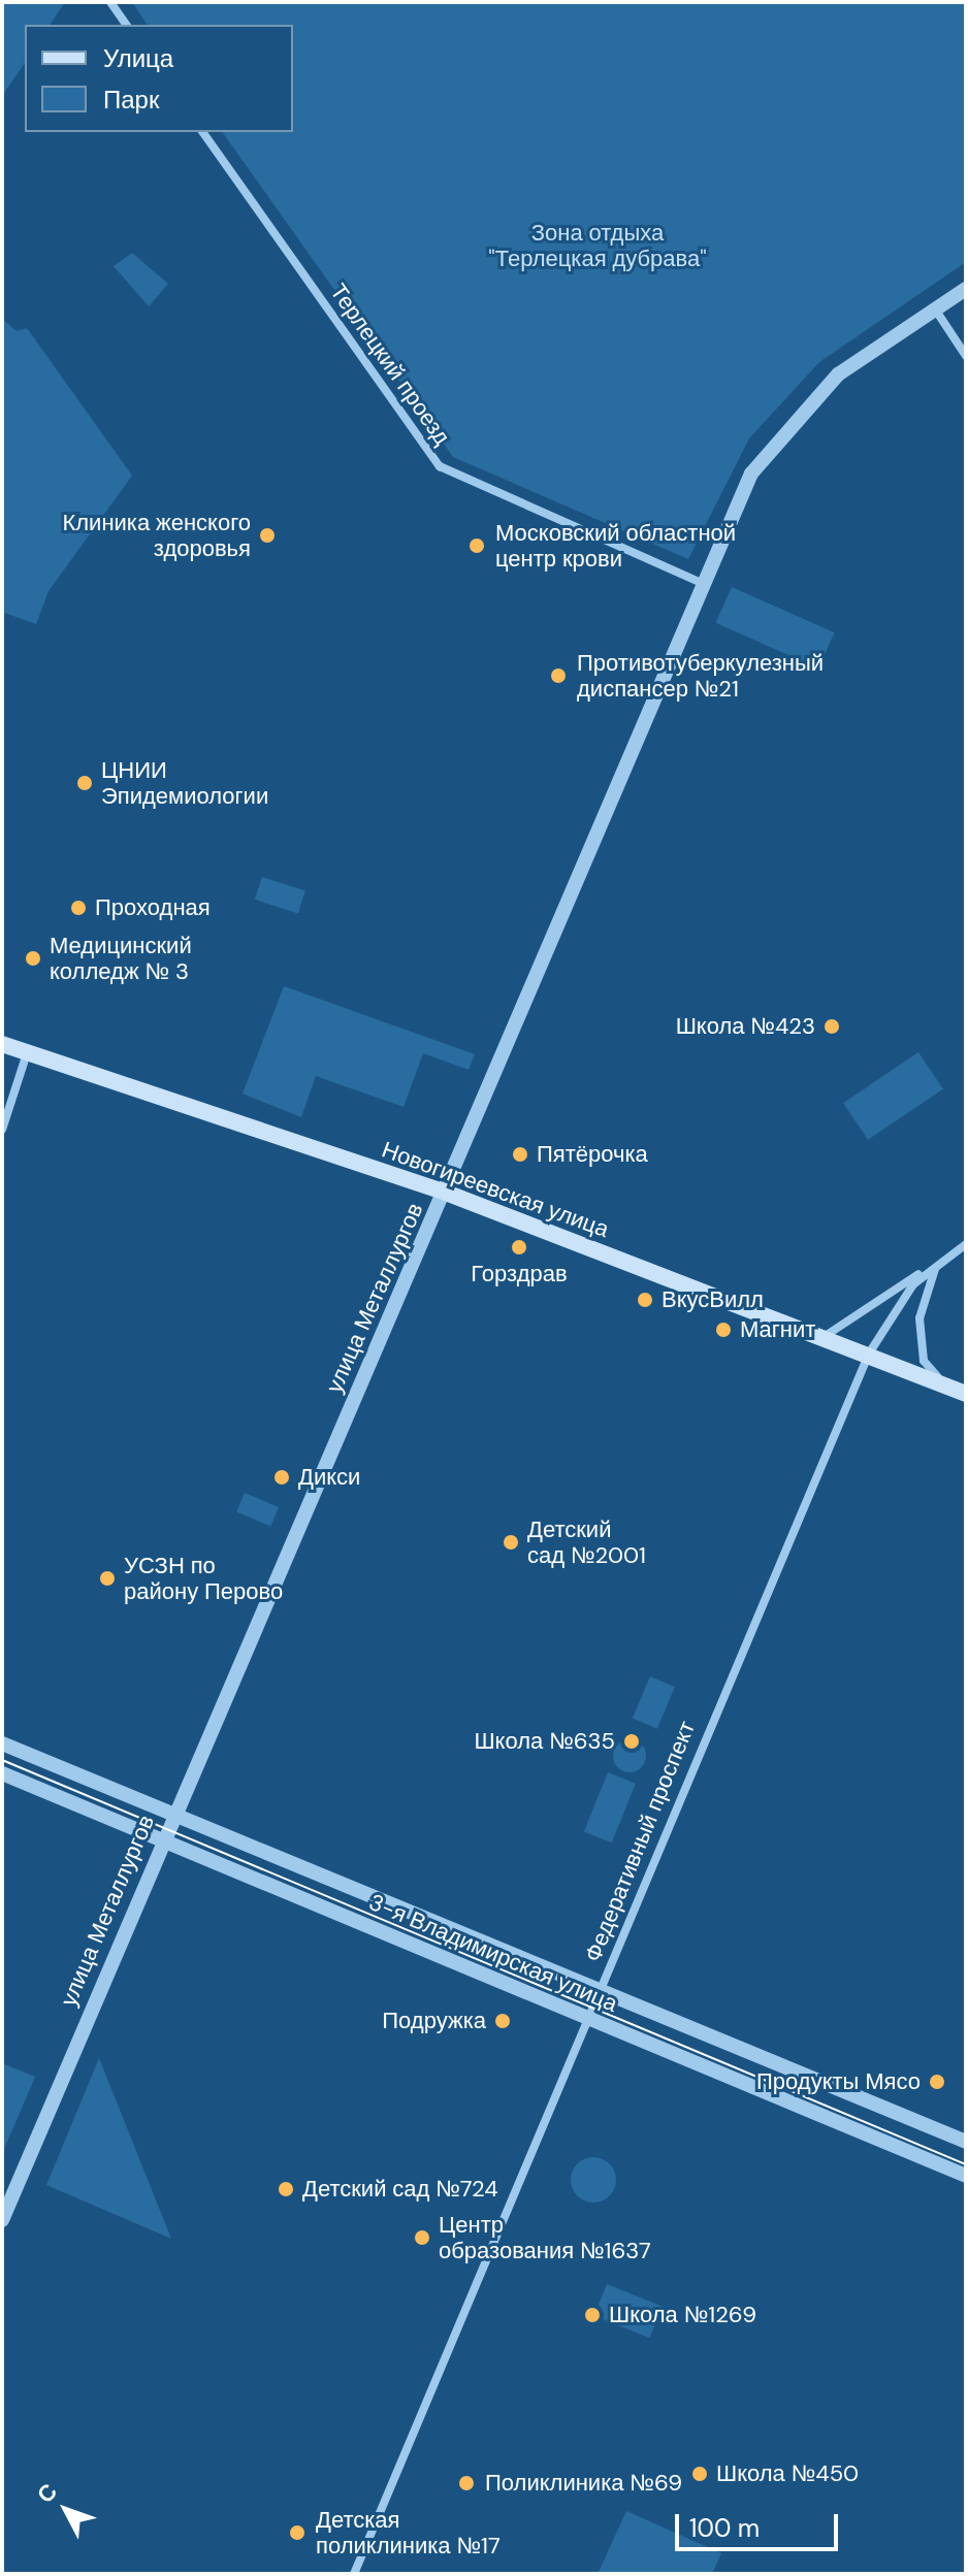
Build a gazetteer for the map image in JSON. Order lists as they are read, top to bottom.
{
  "streets": {
    "main road": ["Новогиреевская улица"],
    "street": [
      "Терлецкий проезд",
      "улица Металлургов",
      "Федеративный проспект",
      "3-я Владимирская улица"
    ]
  },
  "crossings": [
    ["Терлецкий проезд", "улица Металлургов"],
    ["Новогиреевская улица", "улица Металлургов"],
    ["Новогиреевская улица", "Федеративный проспект"],
    ["улица Металлургов", "3-я Владимирская улица"],
    ["Федеративный проспект", "3-я Владимирская улица"]
  ],
  "parks": ["Зона отдыха \"Терлецкая дубрава\""],
  "places": [
    "Клиника женского здоровья",
    "Московский областной центр крови",
    "Противотуберкулезный диспансер №21",
    "ЦНИИ Эпидемиологии",
    "Проходная",
    "Медицинский колледж № 3",
    "Школа №423",
    "Пятёрочка",
    "Горздрав",
    "ВкусВилл",
    "Магнит",
    "Дикси",
    "Детский сад №2001",
    "УСЗН по району Перово",
    "Школа №635",
    "Подружка",
    "Продукты Мясо",
    "Детский сад №724",
    "Центр образования №1637",
    "Школа №1269",
    "Школа №450",
    "Поликлиника №69",
    "Детская поликлиника №17"
  ],
  "legend": ["Улица", "Парк"],
  "scale_bar": "100 m",
  "north": "top left"
}
